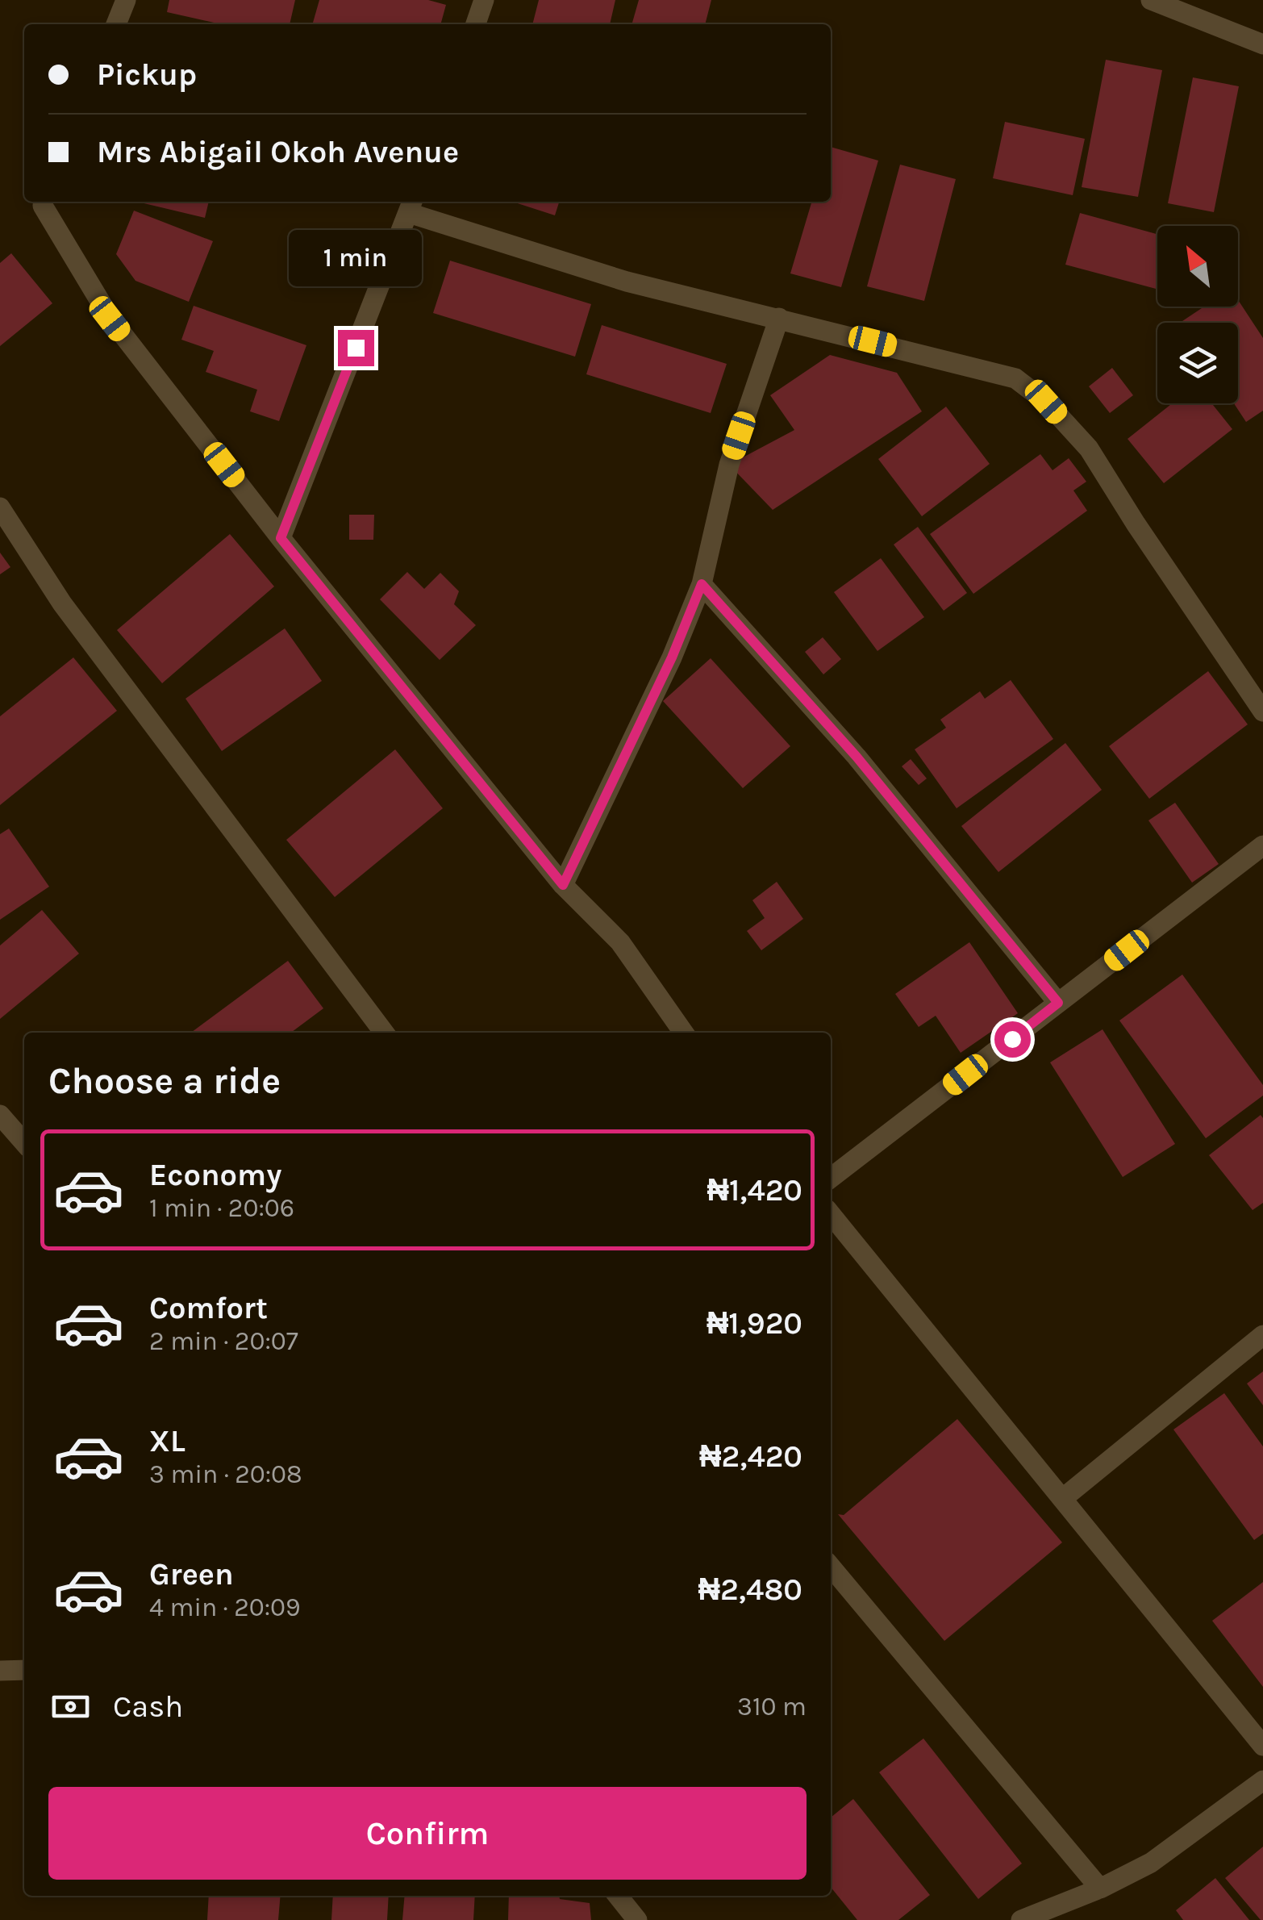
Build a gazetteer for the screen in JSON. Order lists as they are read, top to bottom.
{
  "north": "top left",
  "page": {
    "banner": ["Pickup", "Mrs Abigail Okoh Avenue"],
    "bubble": "1 min",
    "heading": "Choose a ride",
    "list": [
      {
        "name": "Economy",
        "note": "1 min · 20:06",
        "value": "₦1,420"
      },
      {
        "name": "Comfort",
        "note": "2 min · 20:07",
        "value": "₦1,920"
      },
      {
        "name": "XL",
        "note": "3 min · 20:08",
        "value": "₦2,420"
      },
      {
        "name": "Green",
        "note": "4 min · 20:09",
        "value": "₦2,480"
      }
    ],
    "pay": ["Cash", "310 m"],
    "buttons": "Confirm"
  }
}
